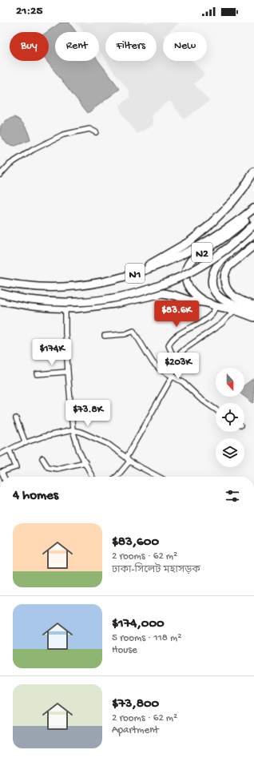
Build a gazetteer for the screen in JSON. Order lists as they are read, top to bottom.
{
  "streets": {
    "highway": ["N2", "N1"]
  },
  "crossings": [
    ["N2", "N1"]
  ],
  "north": "bottom",
  "page": {
    "status": "21:25",
    "chip": [
      "Buy",
      "Rent",
      "Filters",
      "New"
    ],
    "price": [
      "$83.6K",
      "$174K",
      "$203K",
      "$73.8K"
    ],
    "heading": "4 homes",
    "list": [
      {
        "name": "$83,600",
        "note": "2 rooms · 62 m² · ঢাকা-সিলেট মহাসড়ক"
      },
      {
        "name": "$174,000",
        "note": "5 rooms · 118 m² · House"
      },
      {
        "name": "$73,800",
        "note": "2 rooms · 62 m² · Apartment"
      }
    ]
  }
}
